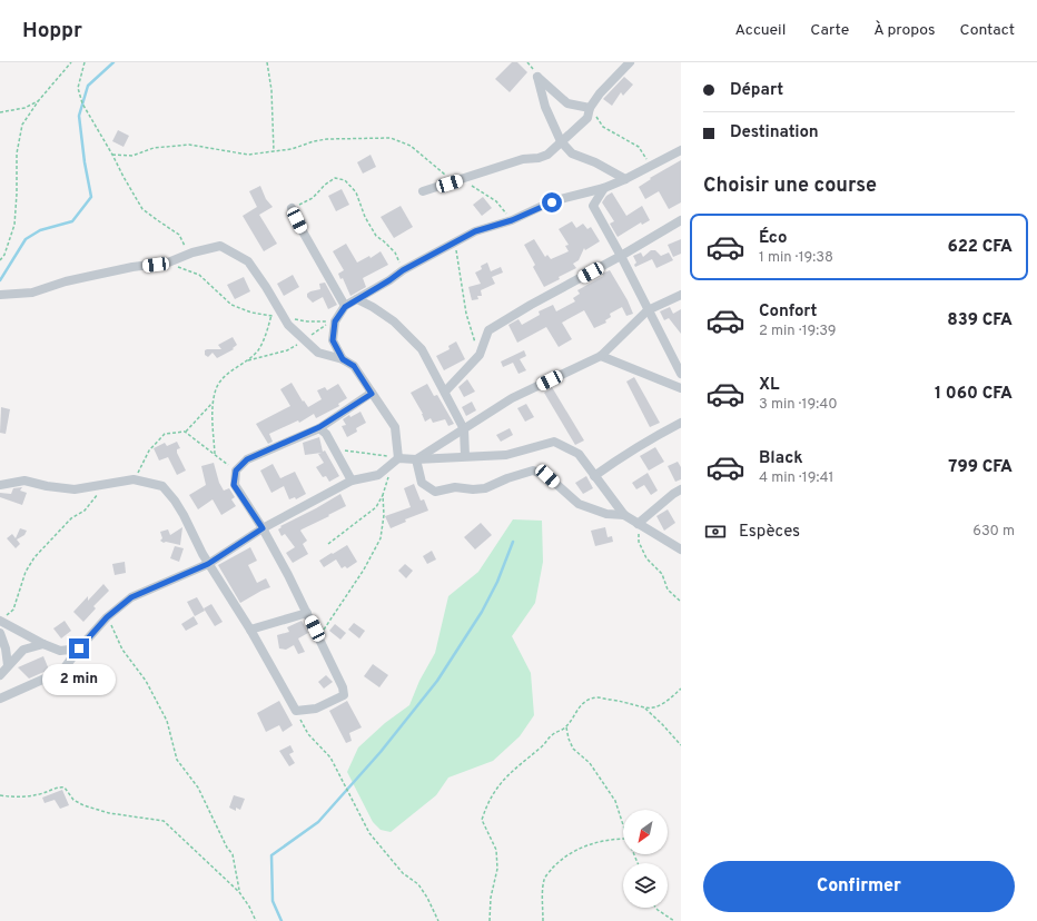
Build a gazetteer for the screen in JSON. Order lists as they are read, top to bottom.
{
  "north": "bottom left",
  "page": {
    "header": "Hoppr",
    "nav": [
      "Accueil",
      "Carte",
      "À propos",
      "Contact"
    ],
    "banner": ["Départ", "Destination"],
    "heading": "Choisir une course",
    "list": [
      {
        "name": "Éco",
        "note": "1 min · 19:38",
        "value": "622 CFA"
      },
      {
        "name": "Confort",
        "note": "2 min · 19:39",
        "value": "839 CFA"
      },
      {
        "name": "XL",
        "note": "3 min · 19:40",
        "value": "1 060 CFA"
      },
      {
        "name": "Black",
        "note": "4 min · 19:41",
        "value": "799 CFA"
      }
    ],
    "pay": ["Espèces", "630 m"],
    "bubble": "2 min",
    "buttons": "Confirmer"
  }
}
